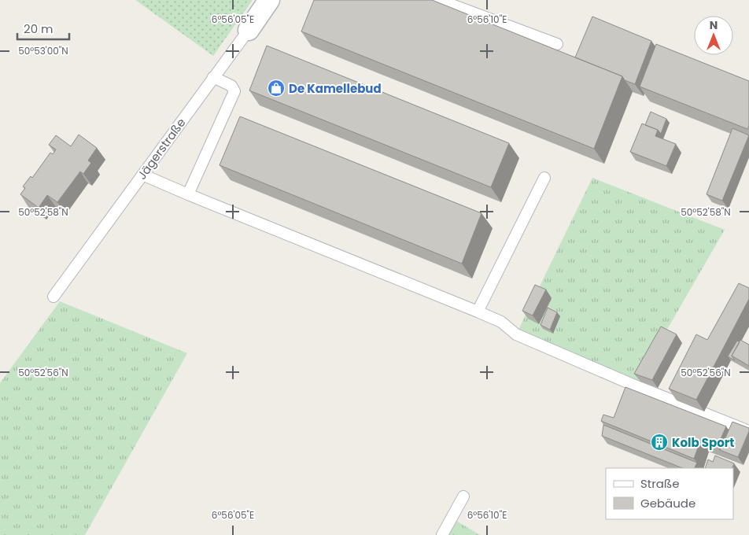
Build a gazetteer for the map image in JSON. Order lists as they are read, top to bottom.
{
  "streets": {
    "street": ["Jägerstraße"]
  },
  "places": {
    "shop": ["De Kamellebud"],
    "building": ["Kolb Sport"]
  },
  "legend": ["Straße", "Gebäude"],
  "scale_bar": "20 m",
  "north": "top",
  "coordinates": [
    "6°56'05\"E",
    "6°56'10\"E",
    "50°53'00\"N",
    "50°52'58\"N",
    "50°52'56\"N"
  ]
}
